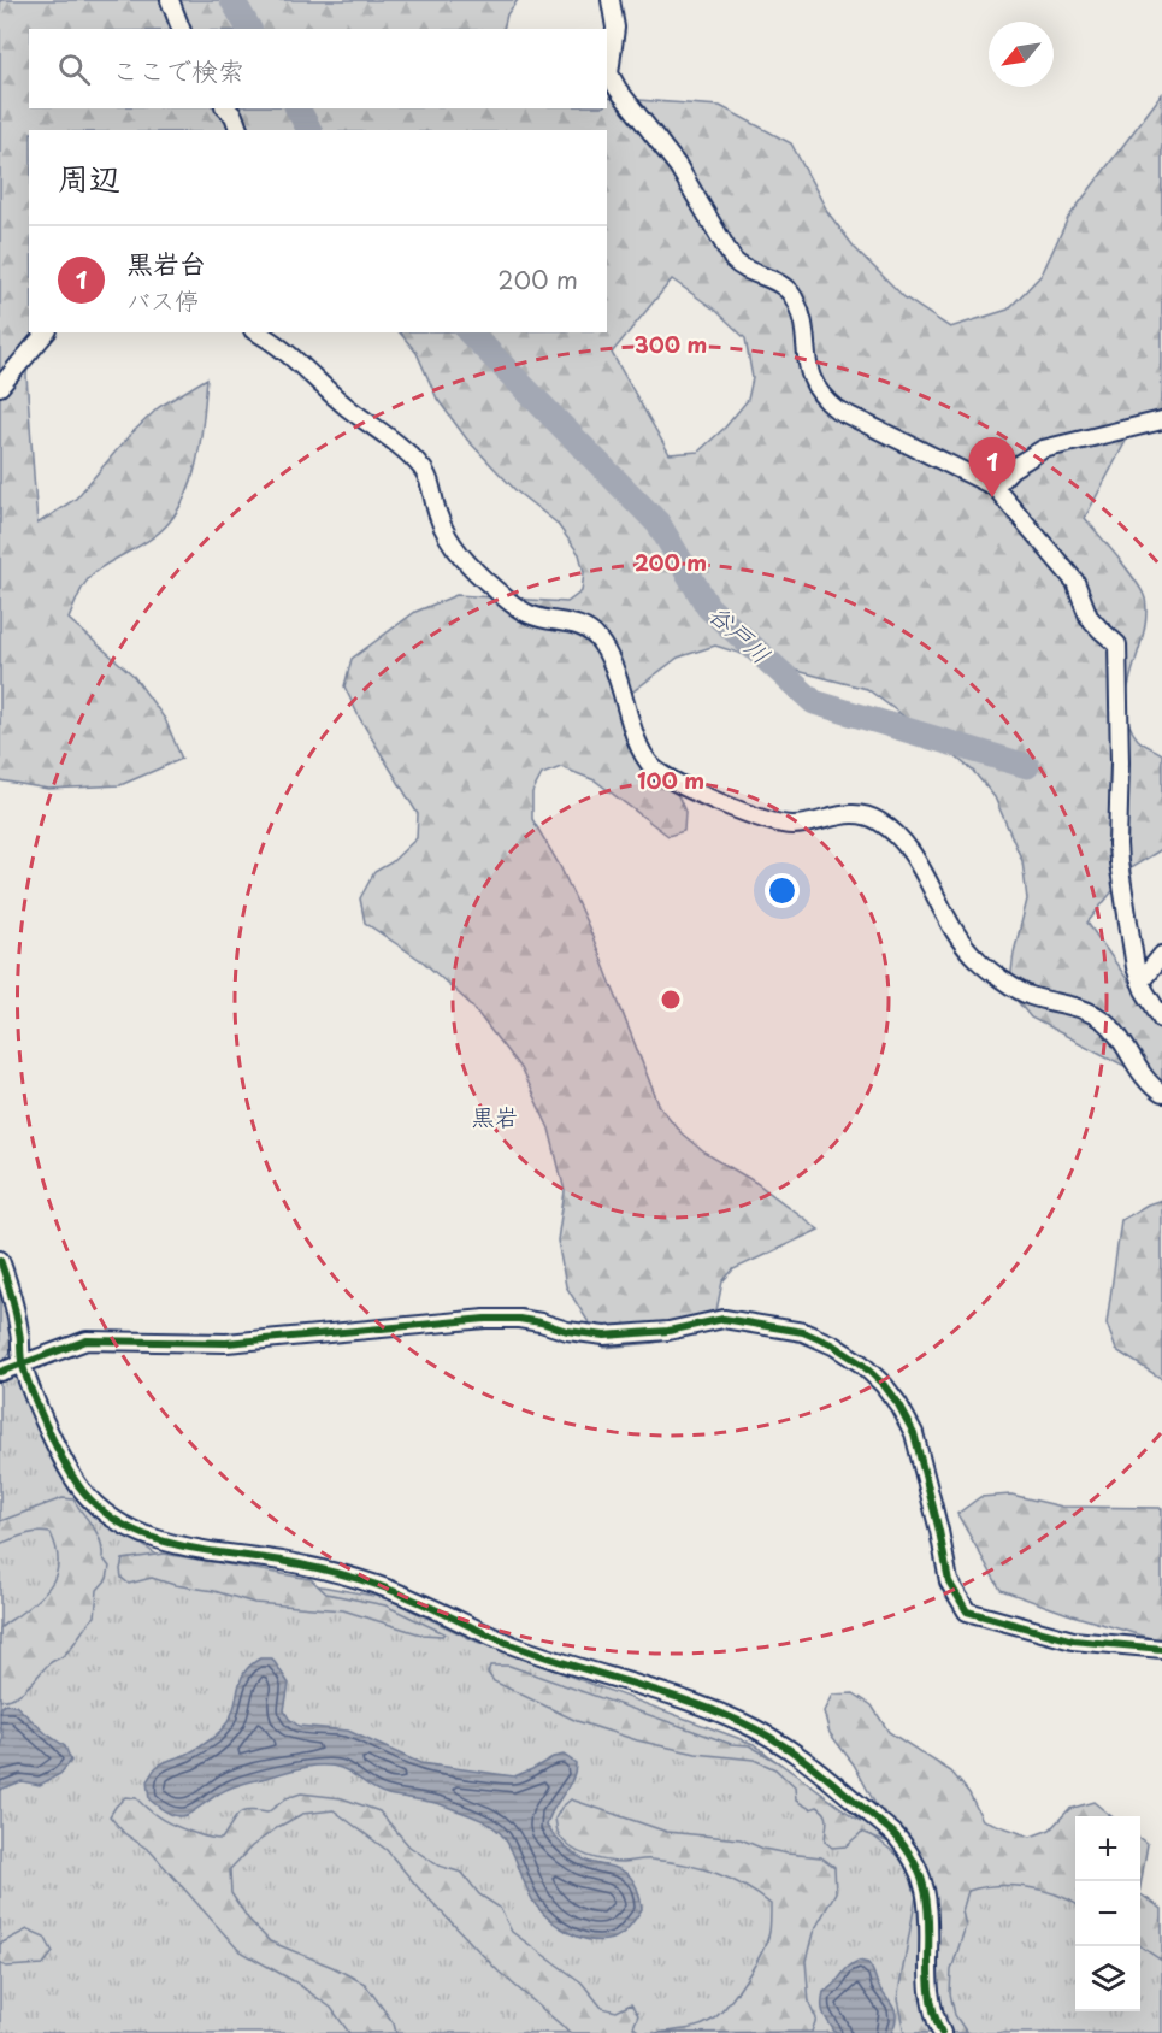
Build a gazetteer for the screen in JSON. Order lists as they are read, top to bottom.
{
  "districts": ["黒岩"],
  "water": ["谷戸川"],
  "north": "bottom left",
  "page": {
    "search": "ここで検索",
    "heading": "周辺",
    "list": [
      {
        "mark": "1",
        "name": "黒岩台",
        "note": "バス停",
        "value": "200 m"
      }
    ],
    "pins": "1",
    "map_buttons": ["+", "−"]
  },
  "rings": ["300 m", "200 m", "100 m"]
}
